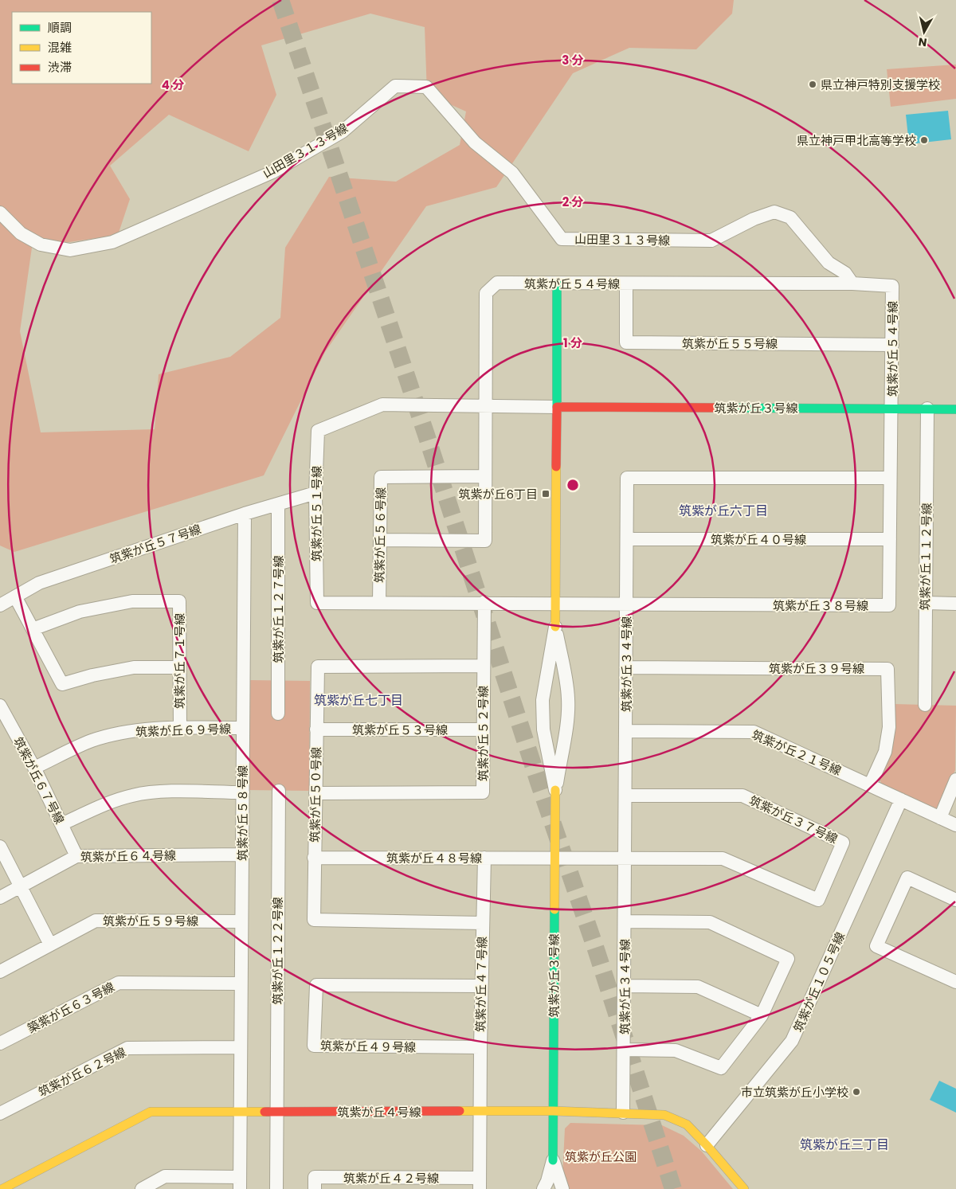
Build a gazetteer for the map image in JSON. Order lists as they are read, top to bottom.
{
  "streets": {
    "street": [
      "山田里３１３号線",
      "筑紫が丘５４号線",
      "筑紫が丘５５号線",
      "筑紫が丘３号線",
      "筑紫が丘５１号線",
      "筑紫が丘５６号線",
      "筑紫が丘４０号線",
      "筑紫が丘５７号線",
      "筑紫が丘１１２号線",
      "筑紫が丘３８号線",
      "筑紫が丘１２７号線",
      "筑紫が丘７１号線",
      "筑紫が丘３４号線",
      "筑紫が丘３９号線",
      "筑紫が丘５３号線",
      "筑紫が丘６９号線",
      "筑紫が丘５２号線",
      "筑紫が丘２１号線",
      "筑紫が丘６７号線",
      "筑紫が丘５０号線",
      "筑紫が丘５８号線",
      "筑紫が丘３７号線",
      "筑紫が丘６４号線",
      "筑紫が丘４８号線",
      "筑紫が丘５９号線",
      "筑紫が丘１２２号線",
      "筑紫が丘１０５号線",
      "筑紫が丘４７号線",
      "築紫が丘６３号線",
      "筑紫が丘４９号線",
      "筑紫が丘６２号線",
      "筑紫が丘４号線",
      "筑紫が丘４２号線"
    ]
  },
  "crossings": [
    ["山田里３１３号線", "筑紫が丘５４号線"],
    ["筑紫が丘５４号線", "筑紫が丘５５号線"],
    ["筑紫が丘５４号線", "筑紫が丘３号線"],
    ["筑紫が丘５４号線", "筑紫が丘５１号線"],
    ["筑紫が丘５４号線", "筑紫が丘５６号線"],
    ["筑紫が丘５４号線", "筑紫が丘３８号線"],
    ["筑紫が丘３号線", "筑紫が丘５１号線"],
    ["筑紫が丘３号線", "筑紫が丘１１２号線"],
    ["筑紫が丘３号線", "筑紫が丘３８号線"],
    ["筑紫が丘３号線", "筑紫が丘３７号線"],
    ["筑紫が丘３号線", "筑紫が丘４８号線"],
    ["筑紫が丘３号線", "筑紫が丘４号線"],
    ["筑紫が丘５１号線", "筑紫が丘５６号線"],
    ["筑紫が丘５１号線", "筑紫が丘５７号線"],
    ["筑紫が丘５１号線", "筑紫が丘３８号線"],
    ["筑紫が丘５１号線", "筑紫が丘５２号線"],
    ["筑紫が丘４０号線", "筑紫が丘３８号線"],
    ["筑紫が丘４０号線", "筑紫が丘３４号線"],
    ["筑紫が丘５７号線", "筑紫が丘１２７号線"],
    ["筑紫が丘５７号線", "筑紫が丘５８号線"],
    ["筑紫が丘３８号線", "筑紫が丘３４号線"],
    ["筑紫が丘７１号線", "筑紫が丘６９号線"],
    ["筑紫が丘３４号線", "筑紫が丘３９号線"],
    ["筑紫が丘３４号線", "筑紫が丘２１号線"],
    ["筑紫が丘３４号線", "筑紫が丘３７号線"],
    ["筑紫が丘３４号線", "筑紫が丘４号線"],
    ["筑紫が丘３９号線", "筑紫が丘２１号線"],
    ["筑紫が丘５３号線", "筑紫が丘５２号線"],
    ["筑紫が丘５３号線", "筑紫が丘５０号線"],
    ["筑紫が丘６９号線", "筑紫が丘６７号線"],
    ["筑紫が丘６９号線", "筑紫が丘５８号線"],
    ["筑紫が丘５２号線", "筑紫が丘５０号線"],
    ["筑紫が丘２１号線", "筑紫が丘１０５号線"],
    ["筑紫が丘６７号線", "筑紫が丘６４号線"],
    ["筑紫が丘５０号線", "筑紫が丘４８号線"],
    ["筑紫が丘５０号線", "筑紫が丘４７号線"],
    ["筑紫が丘５８号線", "筑紫が丘６４号線"],
    ["筑紫が丘５８号線", "筑紫が丘５９号線"],
    ["筑紫が丘５８号線", "築紫が丘６３号線"],
    ["筑紫が丘５８号線", "筑紫が丘６２号線"],
    ["筑紫が丘５８号線", "筑紫が丘４号線"],
    ["筑紫が丘３７号線", "筑紫が丘４８号線"],
    ["筑紫が丘４８号線", "筑紫が丘４７号線"],
    ["筑紫が丘１２２号線", "筑紫が丘４号線"],
    ["筑紫が丘１０５号線", "筑紫が丘４号線"],
    ["筑紫が丘４７号線", "筑紫が丘４９号線"],
    ["筑紫が丘４７号線", "筑紫が丘４号線"],
    ["筑紫が丘４７号線", "筑紫が丘４２号線"]
  ],
  "districts": ["筑紫が丘六丁目", "筑紫が丘七丁目", "筑紫が丘三丁目"],
  "parks": ["筑紫が丘公園"],
  "places": {
    "other": ["県立神戸特別支援学校", "県立神戸甲北高等学校", "市立筑紫が丘小学校"],
    "transit": ["筑紫が丘6丁目"]
  },
  "legend": ["順調", "混雑", "渋滞"],
  "north": "bottom",
  "rings": [
    "3 分",
    "4 分",
    "2 分",
    "1 分"
  ]
}
